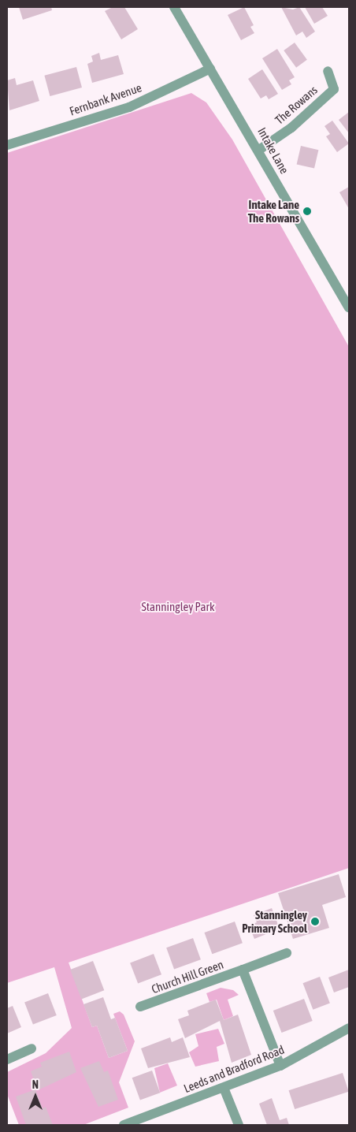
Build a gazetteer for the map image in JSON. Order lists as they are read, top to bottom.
{
  "streets": {
    "street": [
      "Fernbank Avenue",
      "The Rowans",
      "Intake Lane",
      "Church Hill Green",
      "Leeds and Bradford Road"
    ]
  },
  "crossings": [
    ["Fernbank Avenue", "Intake Lane"],
    ["The Rowans", "Intake Lane"],
    ["Church Hill Green", "Leeds and Bradford Road"]
  ],
  "parks": ["Stanningley Park"],
  "places": ["Intake Lane The Rowans", "Stanningley Primary School"],
  "north": "top"
}
